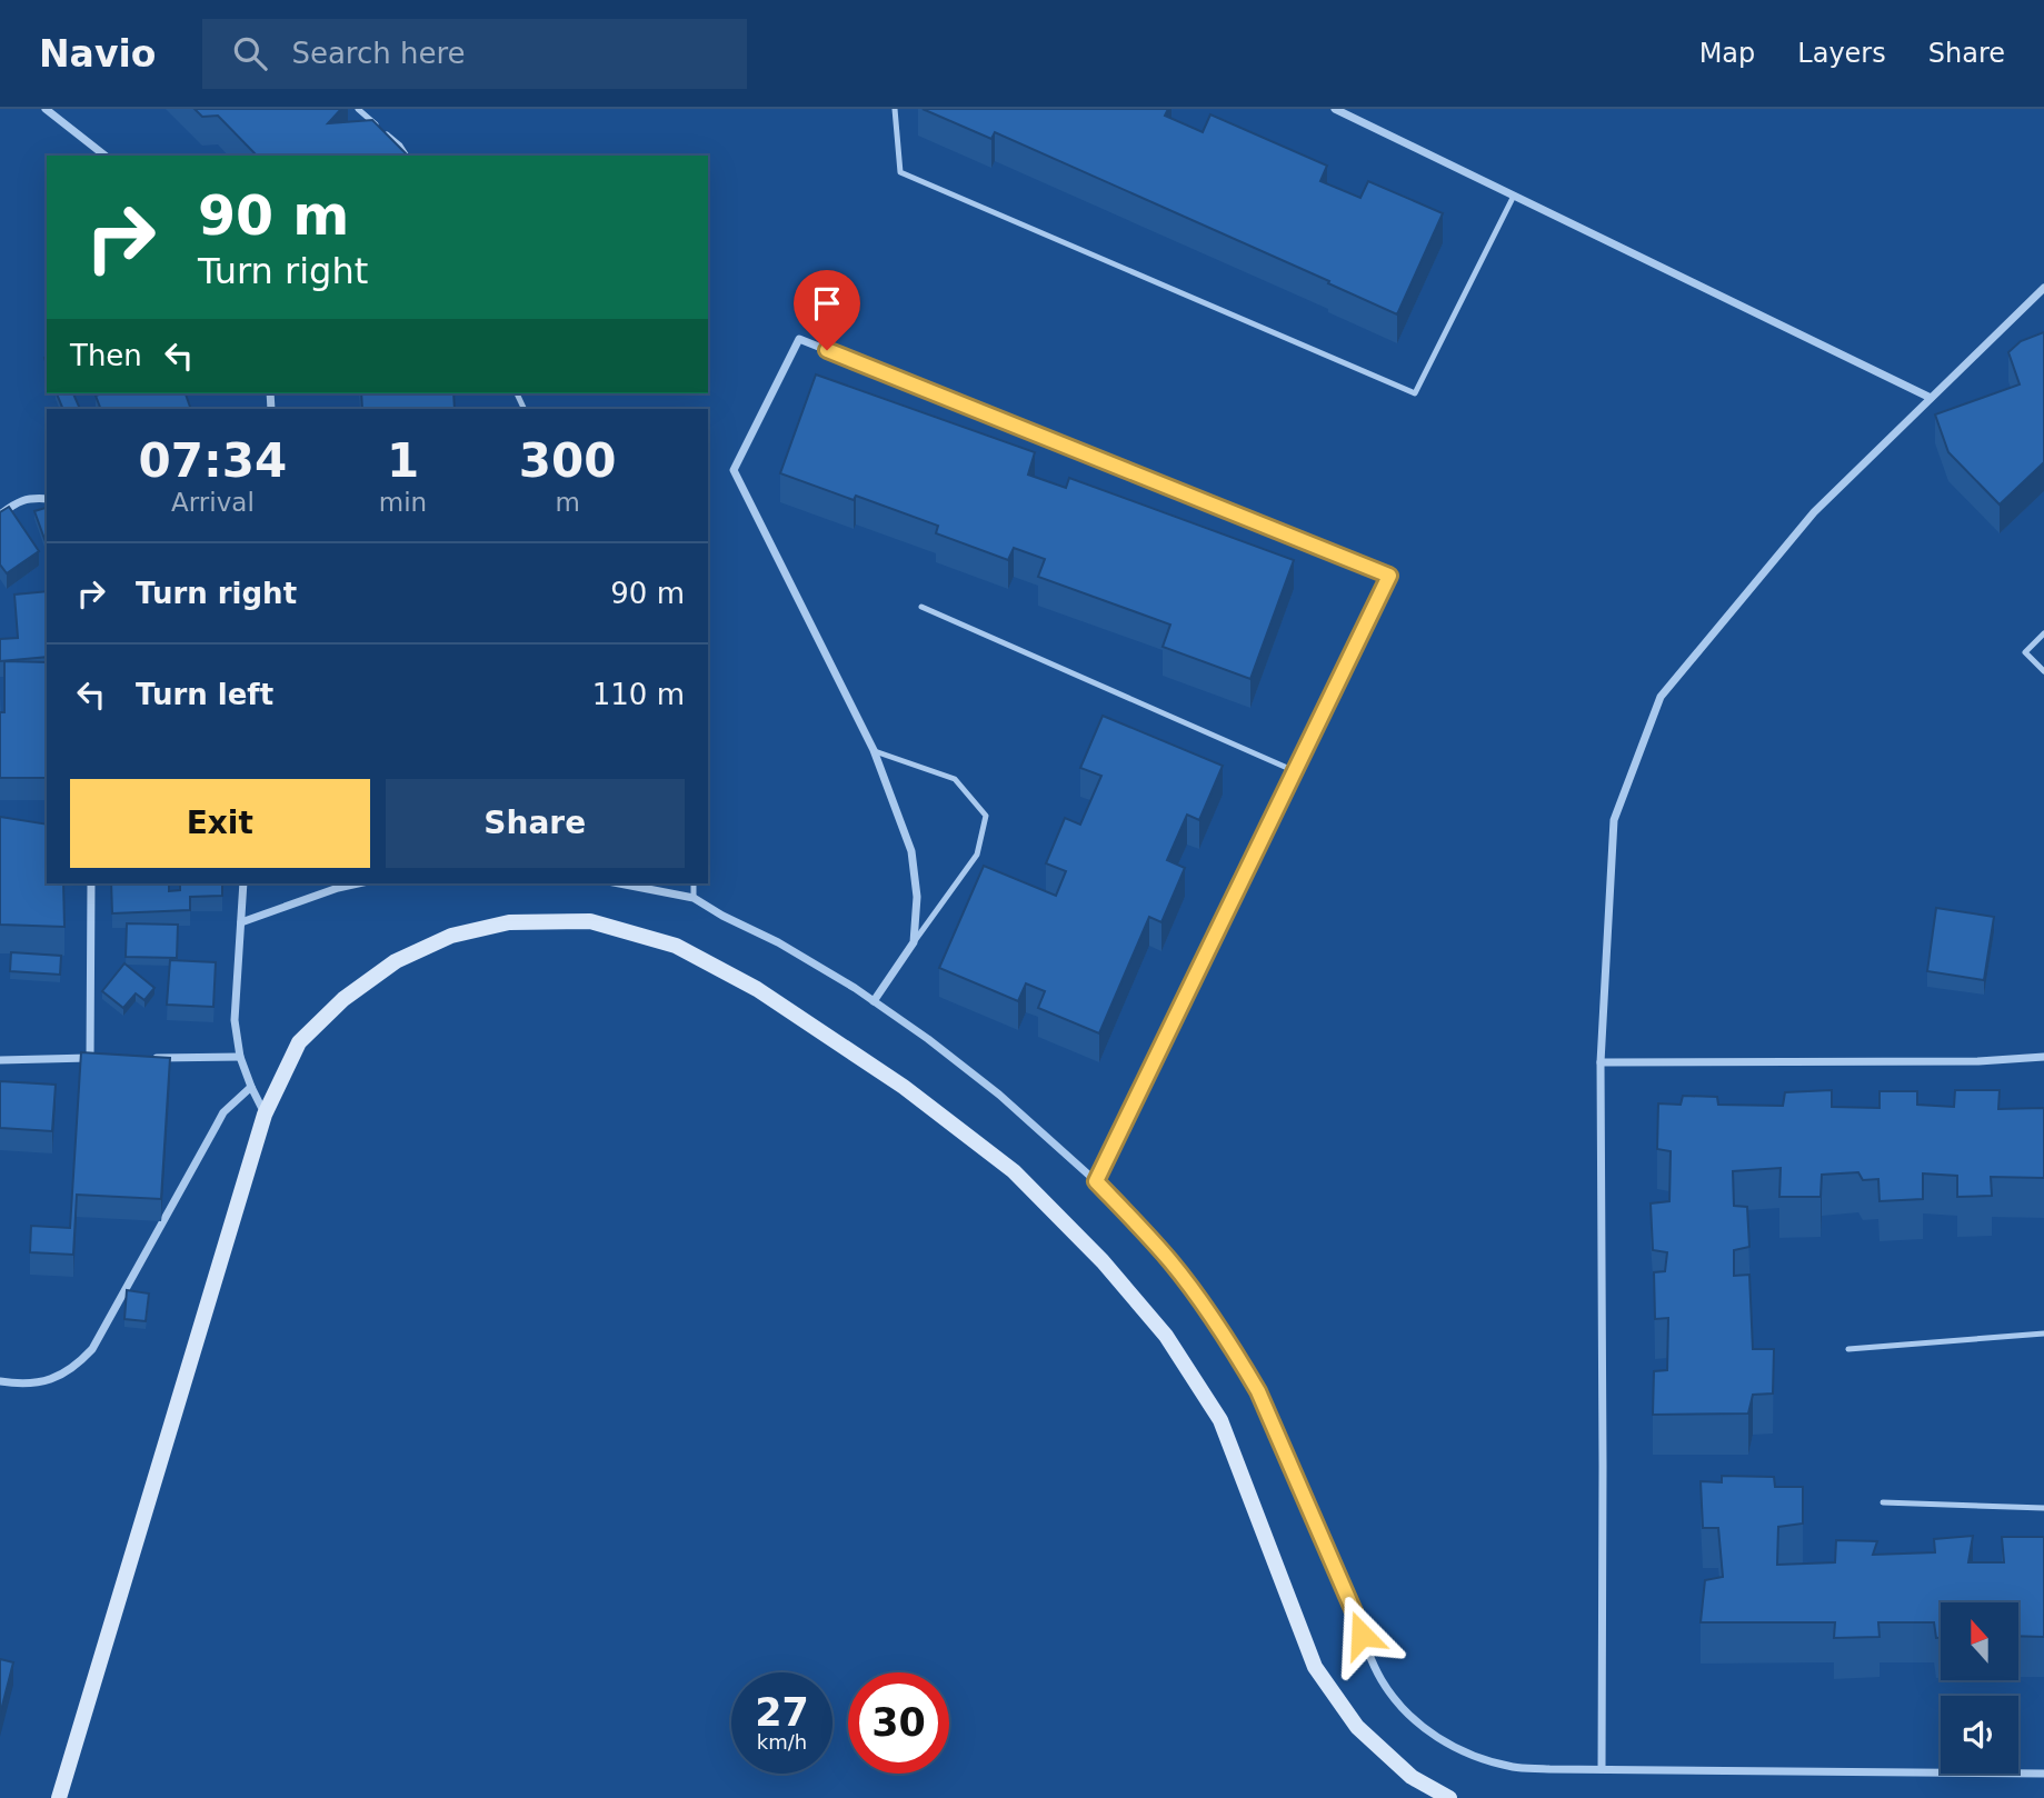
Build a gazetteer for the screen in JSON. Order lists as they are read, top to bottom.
{
  "north": "top",
  "page": {
    "header": "Navio",
    "search": "Search here",
    "nav": ["Map", "Layers", "Share"],
    "turn": ["90 m", "Turn right"],
    "then": "Then",
    "eta": [
      "07:34",
      "Arrival",
      "1",
      "min",
      "300",
      "m"
    ],
    "list": [
      {
        "name": "Turn right",
        "value": "90 m"
      },
      {
        "name": "Turn left",
        "value": "110 m"
      }
    ],
    "buttons": ["Exit", "Share"],
    "speed": "27 km/h",
    "limit": "30"
  }
}
